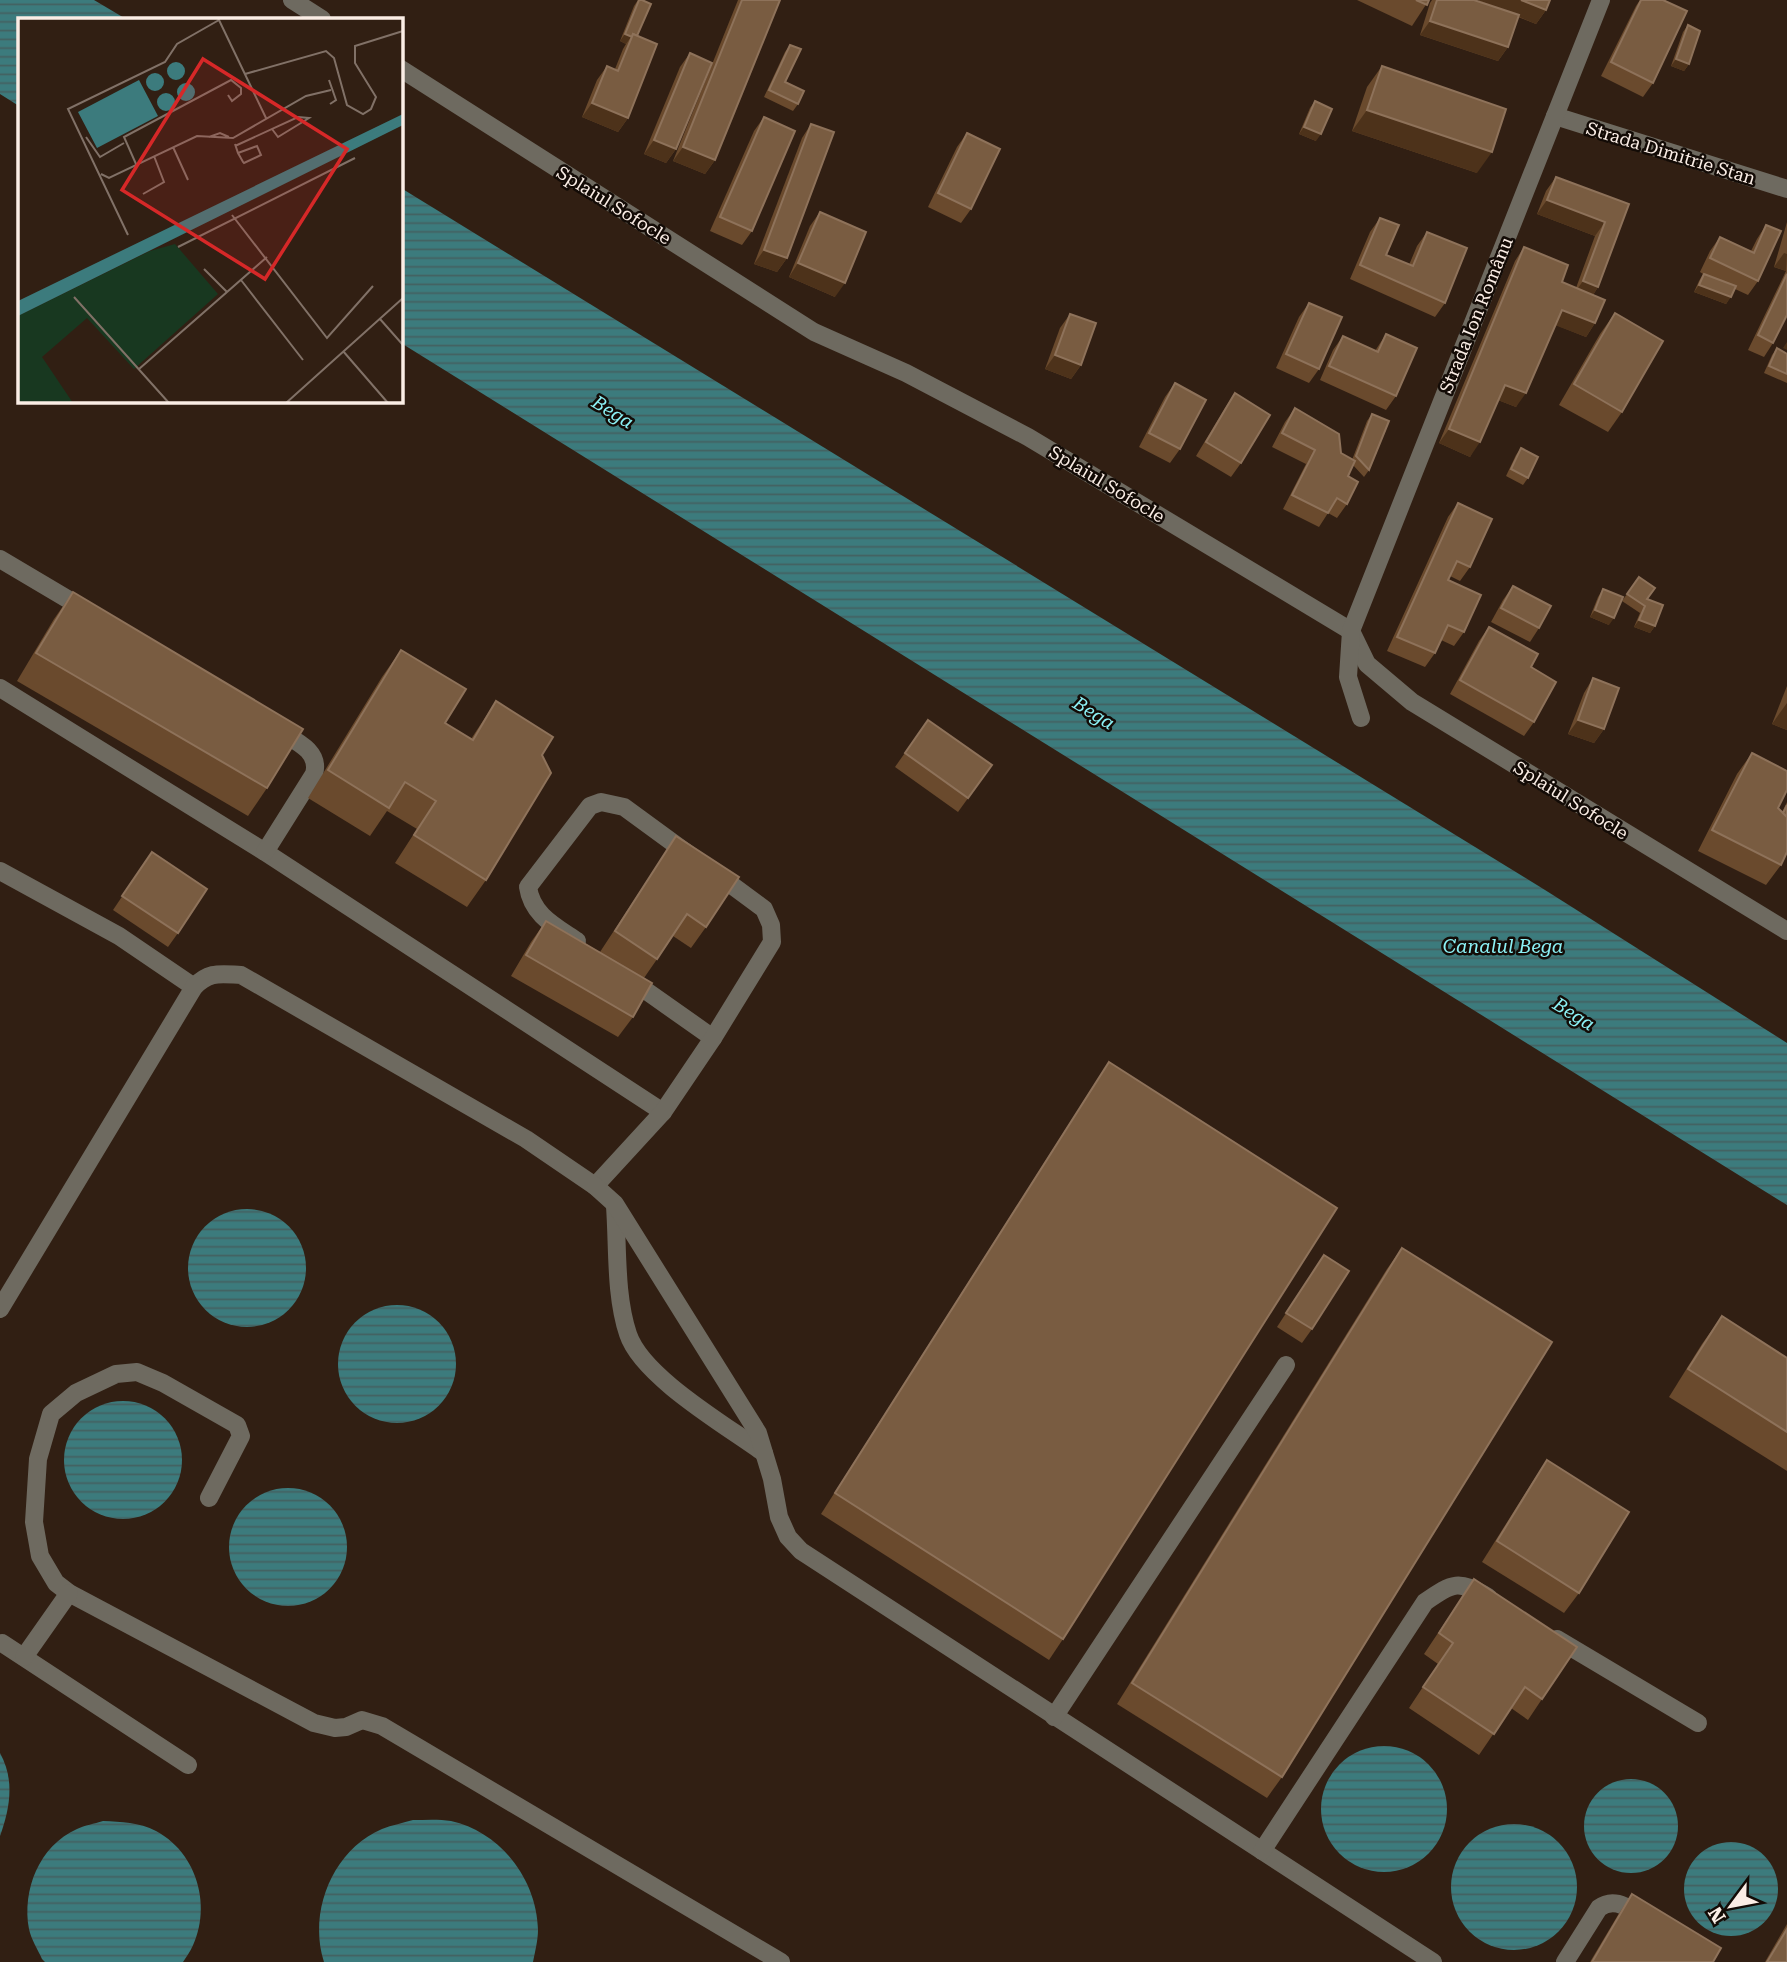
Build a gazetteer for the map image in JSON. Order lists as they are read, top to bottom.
{
  "streets": {
    "street": ["Strada Dimitrie Stan", "Splaiul Sofocle", "Strada Ion Românu"]
  },
  "crossings": [
    ["Strada Dimitrie Stan", "Strada Ion Românu"],
    ["Splaiul Sofocle", "Strada Ion Românu"]
  ],
  "water": ["Bega", "Canalul Bega"],
  "north": "bottom left"
}
